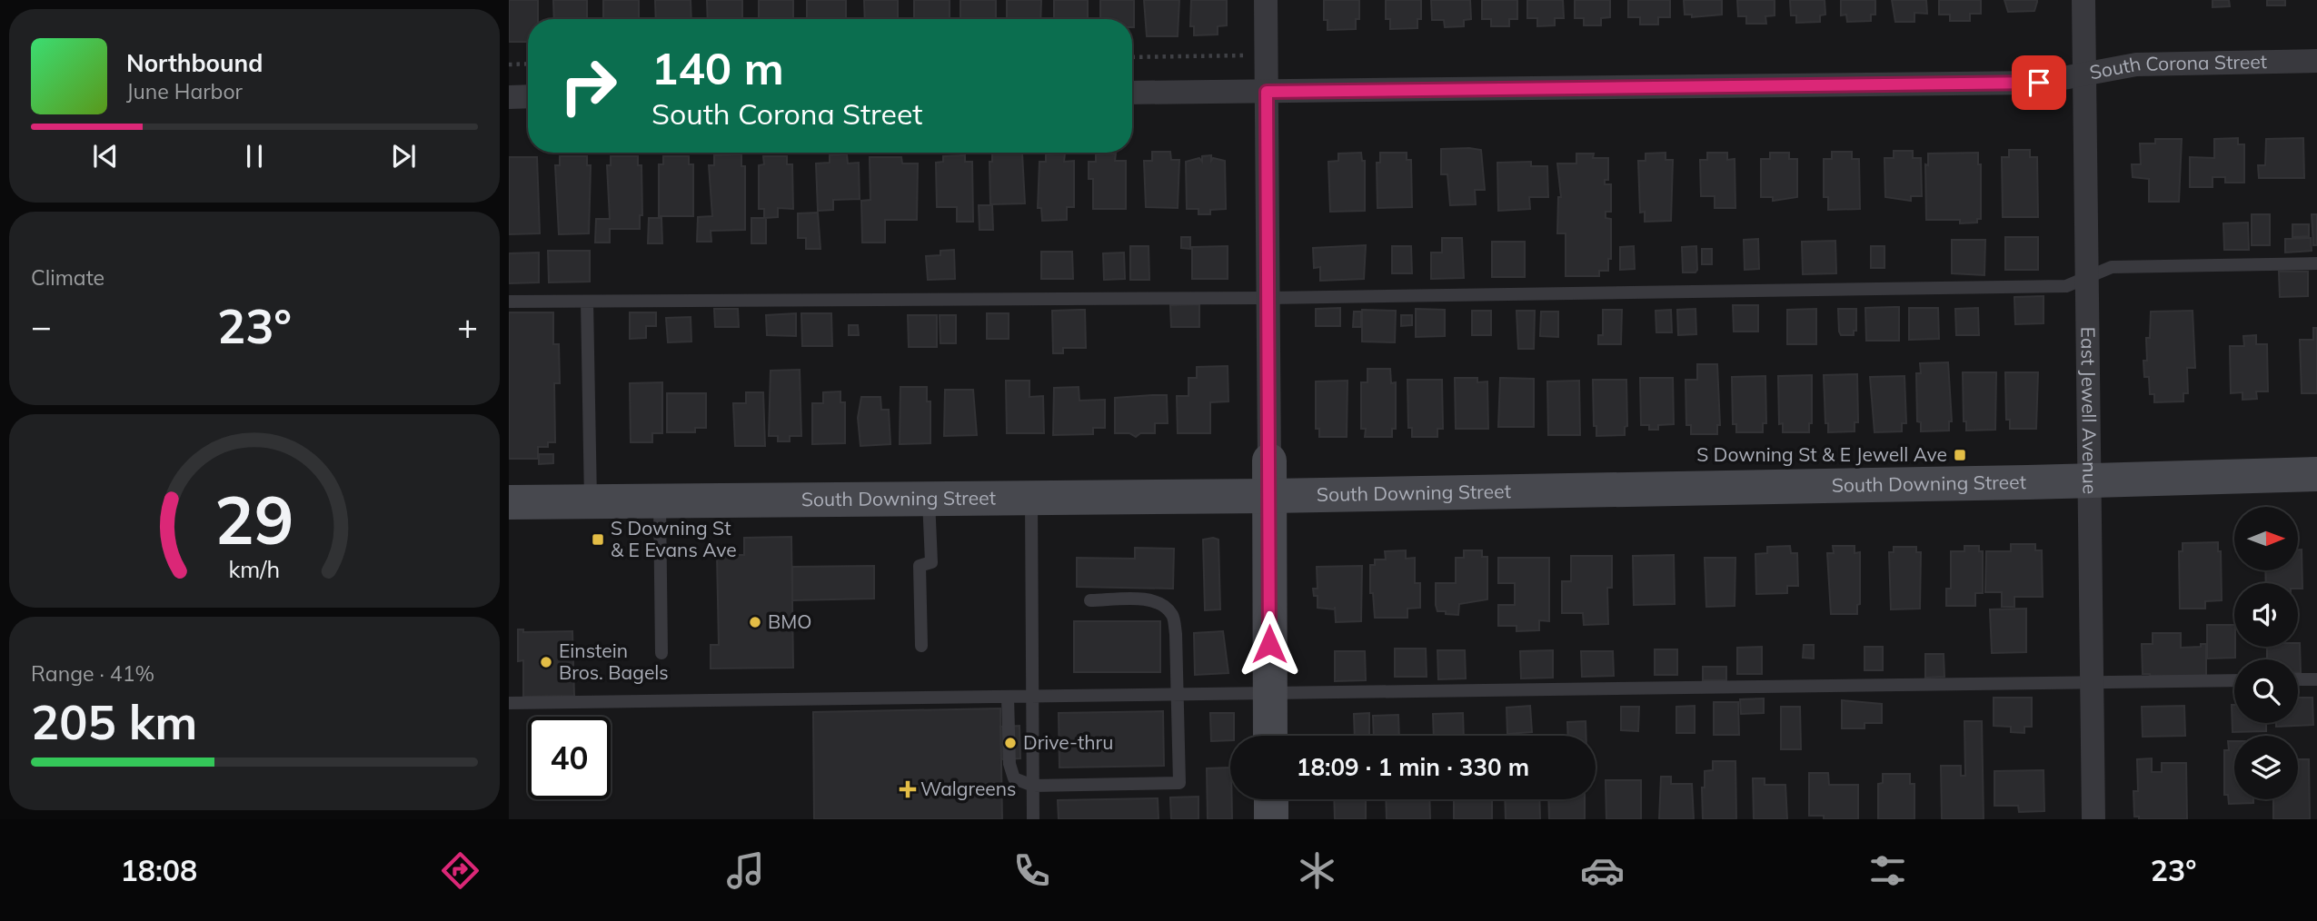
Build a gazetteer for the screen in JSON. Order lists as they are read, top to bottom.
{
  "streets": {
    "main road": ["South Downing Street"],
    "street": ["South Corona Street", "East Jewell Avenue"]
  },
  "crossings": [
    ["South Corona Street", "East Jewell Avenue"],
    ["East Jewell Avenue", "South Downing Street"]
  ],
  "places": {
    "transit": ["S Downing St & E Jewell Ave", "S Downing St & E Evans Ave"],
    "other": ["BMO", "Einstein Bros. Bagels", "Drive-thru"],
    "health": ["Walgreens"]
  },
  "north": "right",
  "page": {
    "turn": ["140 m", "South Corona Street"],
    "song": ["Northbound", "June Harbor"],
    "tile": [
      "Climate",
      ["Range · 41%", "205 km"]
    ],
    "heat": ["−", "23°", "+"],
    "limit": "40",
    "trip": "18:09 · 1 min · 330 m",
    "tabs": ["18:08", "23°"],
    "gauge": ["29", "km/h"]
  }
}
